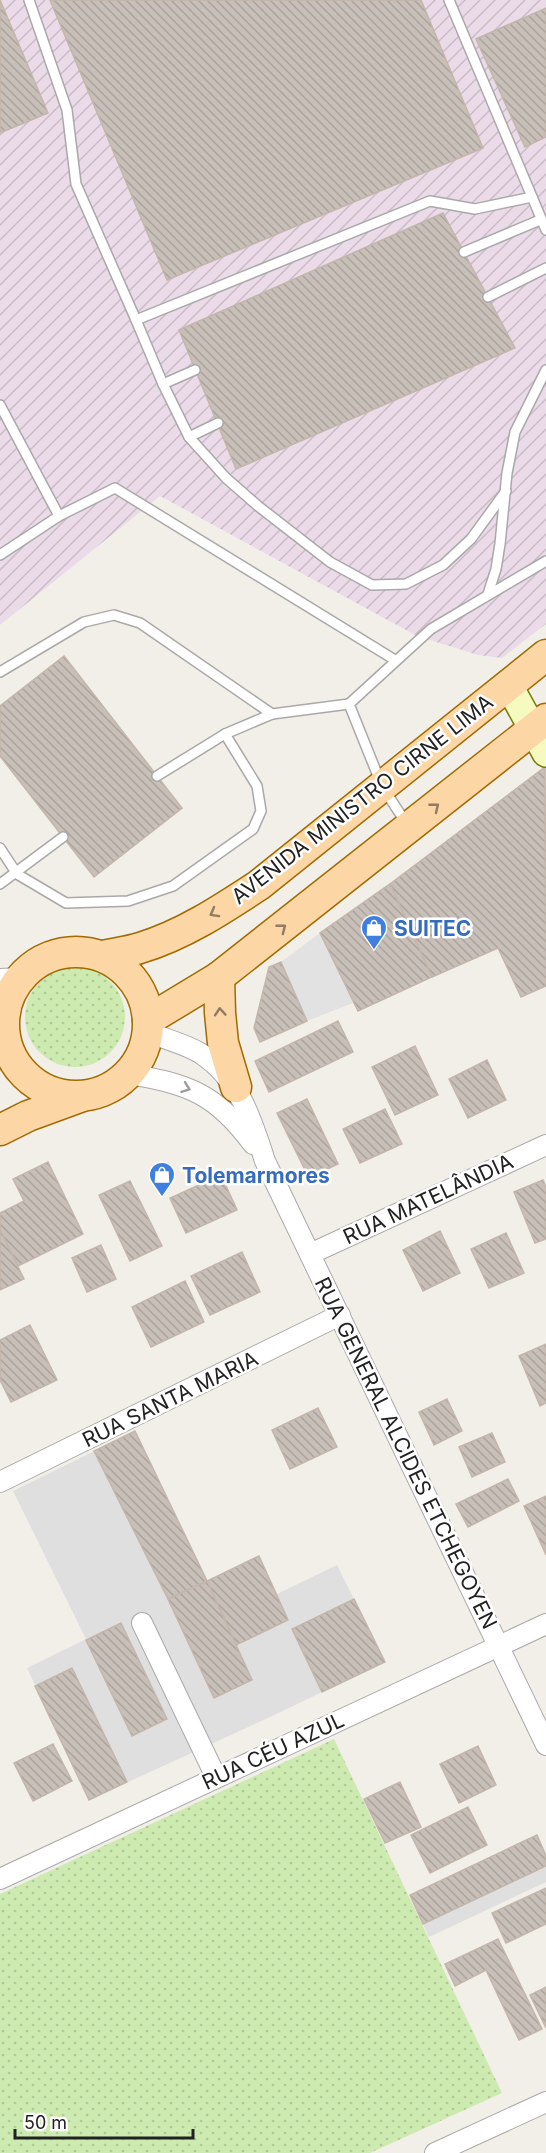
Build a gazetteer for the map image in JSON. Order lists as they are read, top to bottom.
{
  "streets": {
    "main road": ["AVENIDA MINISTRO CIRNE LIMA"],
    "street": [
      "RUA MATELÂNDIA",
      "RUA SANTA MARIA",
      "RUA GENERAL ALCIDES ETCHEGOYEN",
      "RUA CÉU AZUL"
    ]
  },
  "crossings": [
    ["AVENIDA MINISTRO CIRNE LIMA", "RUA GENERAL ALCIDES ETCHEGOYEN"],
    ["RUA MATELÂNDIA", "RUA GENERAL ALCIDES ETCHEGOYEN"],
    ["RUA SANTA MARIA", "RUA GENERAL ALCIDES ETCHEGOYEN"],
    ["RUA GENERAL ALCIDES ETCHEGOYEN", "RUA CÉU AZUL"]
  ],
  "places": {
    "shop": ["SUITEC", "Tolemarmores"]
  },
  "scale_bar": "50 m"
}
